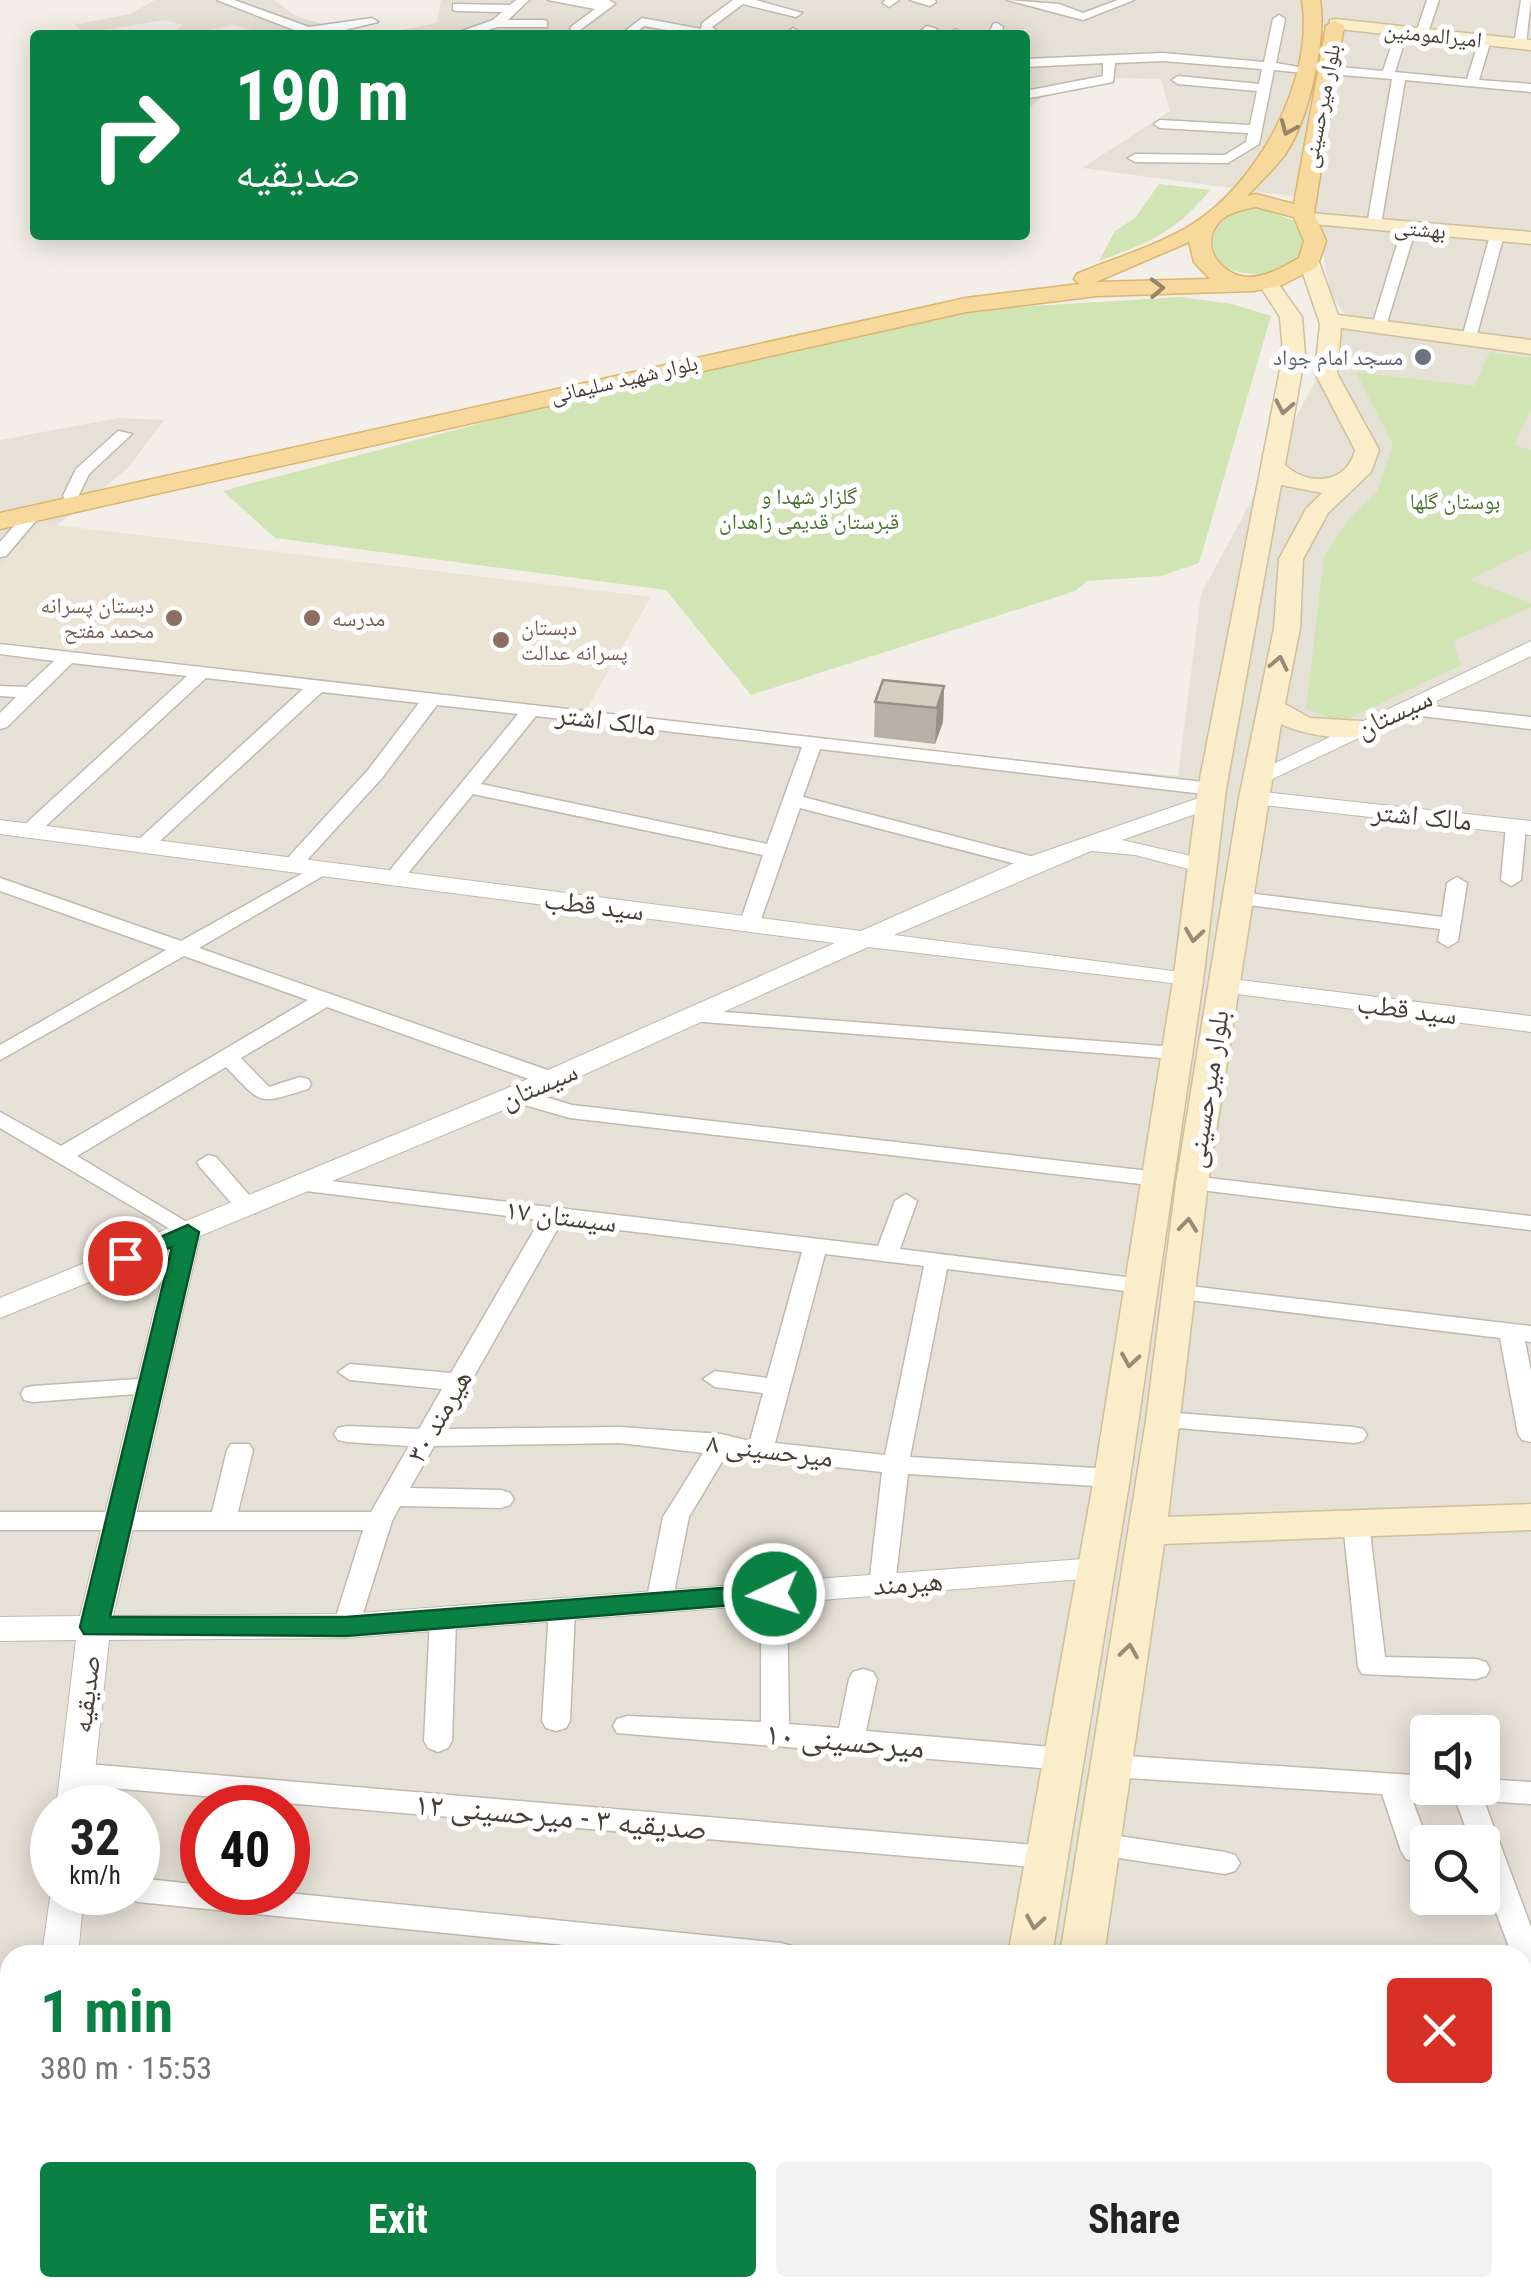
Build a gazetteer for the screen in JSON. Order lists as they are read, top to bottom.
{
  "streets": {
    "main road": [
      "امیرالمومنین",
      "بلوار میرحسینی",
      "بهشتی",
      "بلوار شهید سلیمانی"
    ],
    "street": [
      "سیستان",
      "مالک اشتر",
      "سید قطب",
      "سیستان ۱۷",
      "هیرمند ۳۰",
      "میرحسینی ۸",
      "هیرمند",
      "صدیقیه",
      "میرحسینی ۱۰",
      "صدیقیه ۳ - میرحسینی ۱۲"
    ]
  },
  "crossings": [
    ["امیرالمومنین", "بلوار میرحسینی"],
    ["بلوار میرحسینی", "بهشتی"],
    ["بلوار میرحسینی", "بلوار شهید سلیمانی"],
    ["بلوار میرحسینی", "سیستان"],
    ["بلوار میرحسینی", "مالک اشتر"],
    ["بلوار میرحسینی", "سید قطب"],
    ["بلوار میرحسینی", "سیستان ۱۷"],
    ["بلوار میرحسینی", "میرحسینی ۸"],
    ["بلوار میرحسینی", "هیرمند"],
    ["بلوار میرحسینی", "میرحسینی ۱۰"],
    ["بلوار میرحسینی", "صدیقیه ۳ - میرحسینی ۱۲"],
    ["بهشتی", "بلوار شهید سلیمانی"],
    ["سیستان", "مالک اشتر"],
    ["سیستان", "سید قطب"],
    ["سیستان", "سیستان ۱۷"],
    ["سیستان", "صدیقیه"],
    ["سیستان ۱۷", "هیرمند ۳۰"],
    ["هیرمند ۳۰", "میرحسینی ۸"],
    ["هیرمند ۳۰", "هیرمند"],
    ["هیرمند", "صدیقیه"],
    ["صدیقیه", "صدیقیه ۳ - میرحسینی ۱۲"]
  ],
  "parks": ["گلزار شهدا و قبرستان قدیمی زاهدان", "بوستان گلها"],
  "places": [
    "مسجد امام جواد",
    "دبستان پسرانه محمد مفتح",
    "مدرسه",
    "دبستان پسرانه عدالت"
  ],
  "page": {
    "turn": ["190 m", "صدیقیه"],
    "speed": "32 km/h",
    "limit": "40",
    "heading": ["1 min", "380 m · 15:53"],
    "buttons": ["Exit", "Share"]
  }
}
